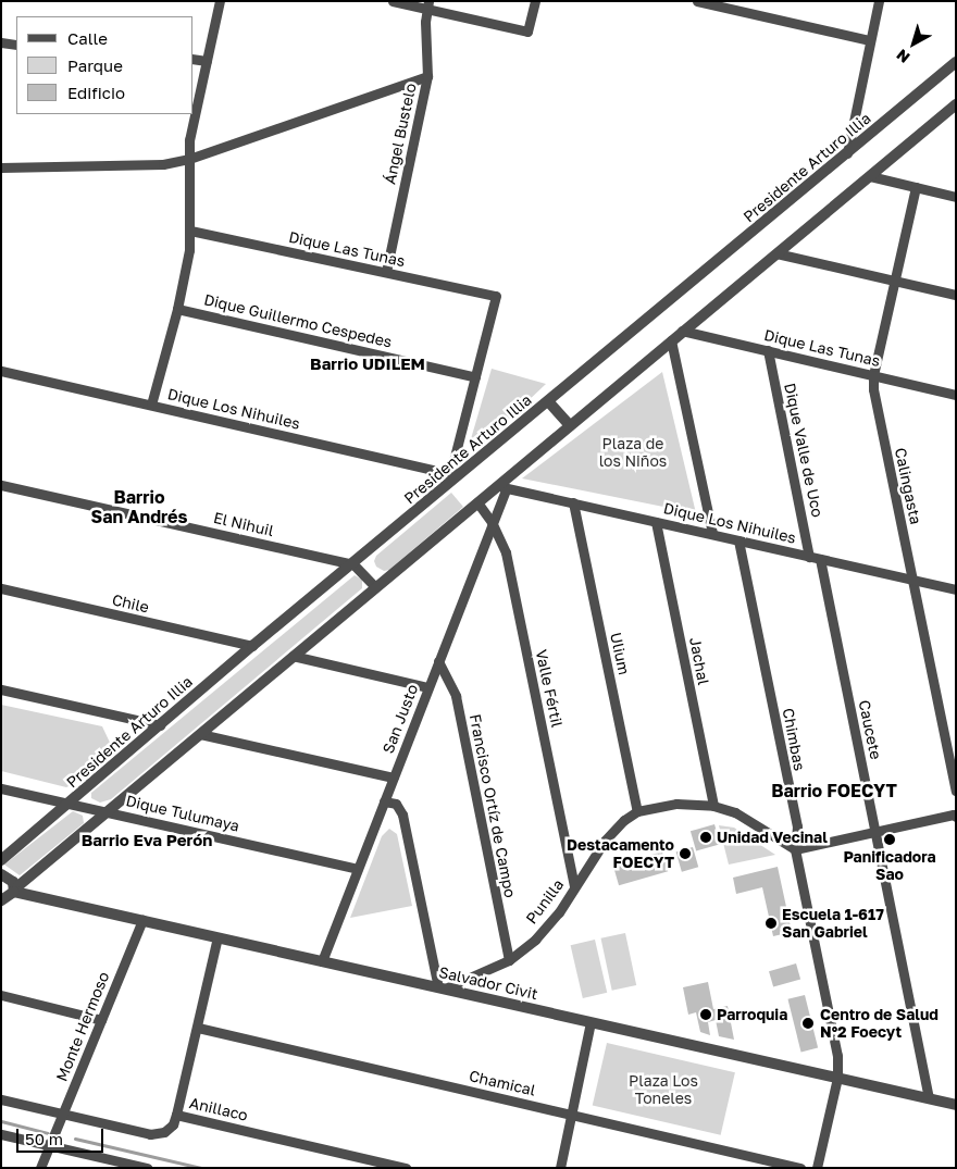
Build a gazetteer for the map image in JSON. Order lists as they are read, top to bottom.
{
  "streets": {
    "street": [
      "Ángel Bustelo",
      "Presidente Arturo Illia",
      "Dique Las Tunas",
      "Dique Guillermo Cespedes",
      "Dique Los Nihuiles",
      "Dique Valle de Uco",
      "Calingasta",
      "El Nihuil",
      "Chile",
      "Ulium",
      "Jachal",
      "Valle Fértil",
      "San Justo",
      "Caucete",
      "Chimbas",
      "Francisco Ortíz de Campo",
      "Dique Tulumaya",
      "Punilla",
      "Salvador Civit",
      "Monte Hermoso",
      "Chamical",
      "Anillaco"
    ]
  },
  "crossings": [
    ["Ángel Bustelo", "Dique Las Tunas"],
    ["Presidente Arturo Illia", "Dique Los Nihuiles"],
    ["Presidente Arturo Illia", "El Nihuil"],
    ["Presidente Arturo Illia", "Chile"],
    ["Presidente Arturo Illia", "Dique Tulumaya"],
    ["Dique Las Tunas", "Dique Guillermo Cespedes"],
    ["Dique Las Tunas", "Dique Valle de Uco"],
    ["Dique Las Tunas", "Calingasta"],
    ["Dique Los Nihuiles", "Dique Valle de Uco"],
    ["Dique Los Nihuiles", "Calingasta"],
    ["Dique Los Nihuiles", "Ulium"],
    ["Dique Los Nihuiles", "Jachal"],
    ["Dique Los Nihuiles", "San Justo"],
    ["Dique Los Nihuiles", "Caucete"],
    ["Dique Los Nihuiles", "Chimbas"],
    ["Dique Valle de Uco", "Caucete"],
    ["Ulium", "Punilla"],
    ["Jachal", "Punilla"],
    ["Valle Fértil", "San Justo"],
    ["Valle Fértil", "Punilla"],
    ["San Justo", "Francisco Ortíz de Campo"],
    ["San Justo", "Dique Tulumaya"],
    ["San Justo", "Salvador Civit"],
    ["Caucete", "Salvador Civit"],
    ["Chimbas", "Punilla"],
    ["Chimbas", "Salvador Civit"],
    ["Francisco Ortíz de Campo", "Punilla"],
    ["Punilla", "Salvador Civit"],
    ["Salvador Civit", "Monte Hermoso"],
    ["Monte Hermoso", "Anillaco"]
  ],
  "districts": [
    "Barrio UDILEM",
    "Barrio San Andrés",
    "Barrio FOECYT",
    "Barrio Eva Perón"
  ],
  "parks": ["Plaza de los Niños", "Plaza Los Toneles"],
  "places": [
    "Unidad Vecinal",
    "Panificadora Sao",
    "Destacamento FOECYT",
    "Escuela 1-617 San Gabriel",
    "Parroquia",
    "Centro de Salud N°2 Foecyt"
  ],
  "legend": ["Calle", "Parque", "Edificio"],
  "scale_bar": "50 m",
  "north": "bottom left"
}
